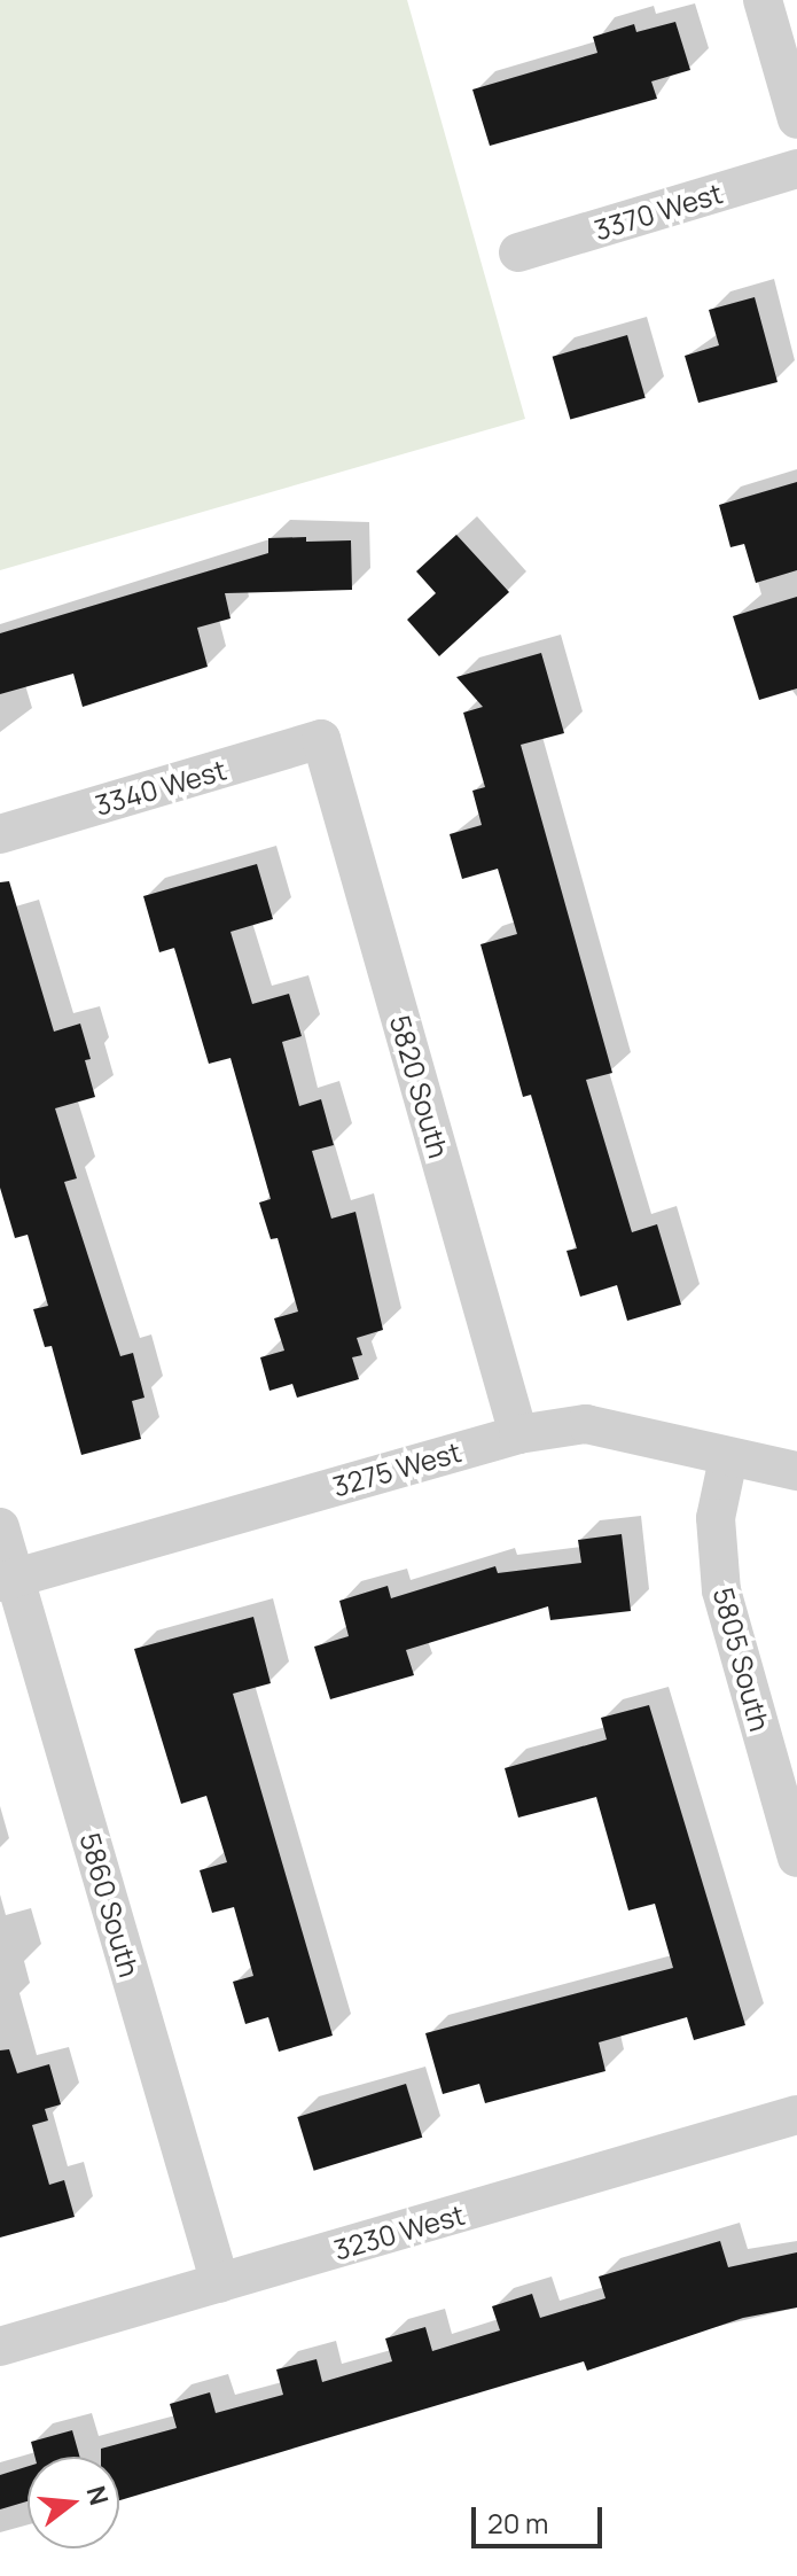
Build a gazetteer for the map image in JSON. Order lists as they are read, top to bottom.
{
  "streets": {
    "street": [
      "3370 West",
      "3340 West",
      "5820 South",
      "3275 West",
      "5805 South",
      "5860 South",
      "3230 West"
    ]
  },
  "crossings": [
    ["3340 West", "5820 South"],
    ["5820 South", "3275 West"],
    ["3275 West", "5805 South"],
    ["3275 West", "5860 South"],
    ["5860 South", "3230 West"]
  ],
  "scale_bar": "20 m",
  "north": "right"
}
